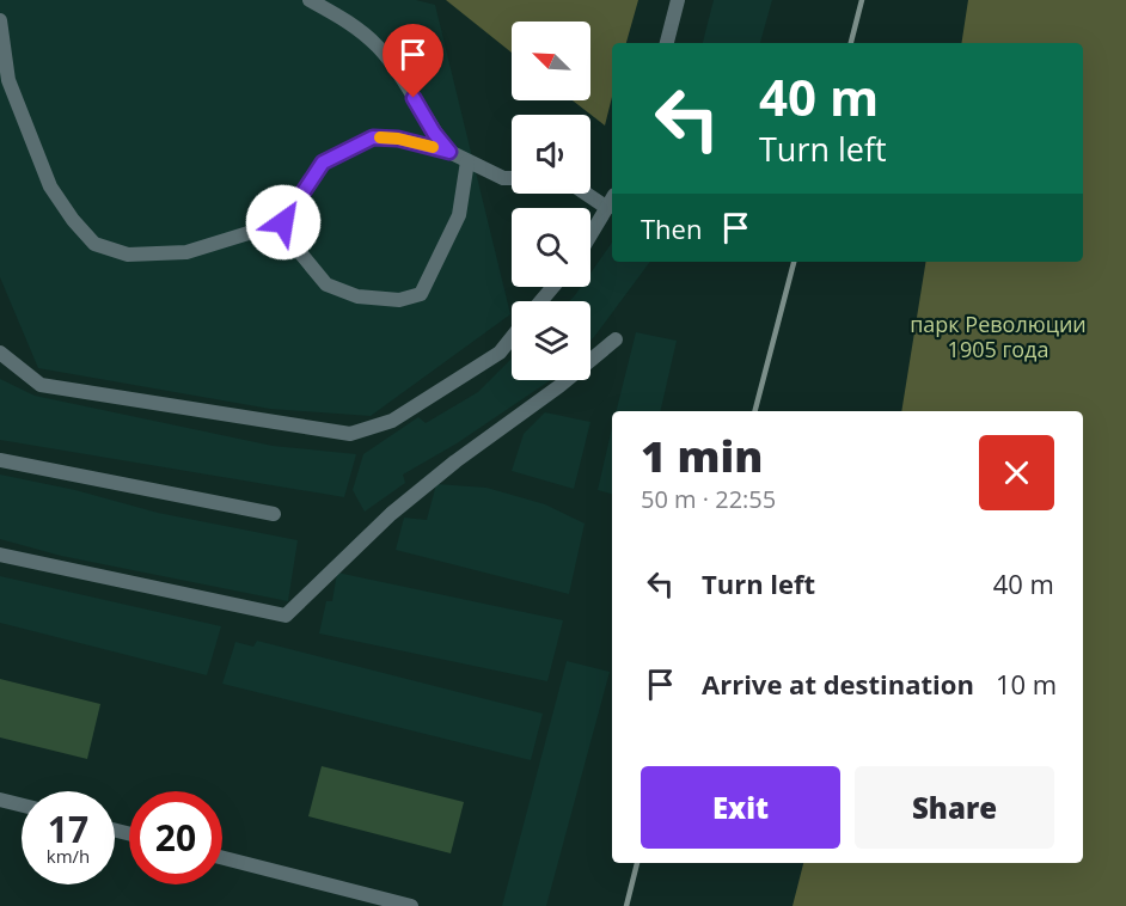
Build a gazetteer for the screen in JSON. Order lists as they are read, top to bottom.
{
  "parks": ["парк Революции 1905 года"],
  "north": "top left",
  "page": {
    "turn": ["40 m", "Turn left"],
    "then": "Then",
    "heading": ["1 min", "50 m · 22:55"],
    "list": [
      {
        "name": "Turn left",
        "value": "40 m"
      },
      {
        "name": "Arrive at destination",
        "value": "10 m"
      }
    ],
    "buttons": ["Exit", "Share"],
    "speed": "17 km/h",
    "limit": "20"
  }
}
